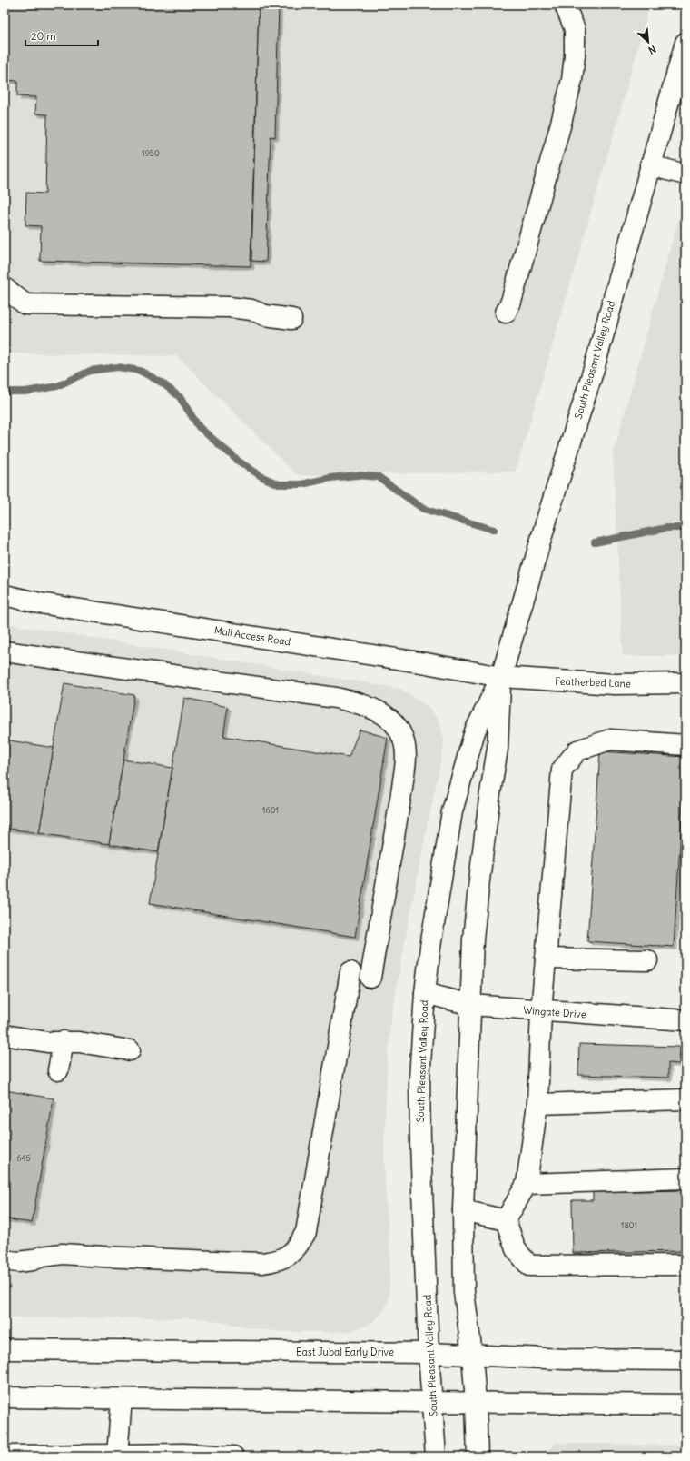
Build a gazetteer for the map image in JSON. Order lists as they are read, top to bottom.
{
  "streets": {
    "main road": [
      "South Pleasant Valley Road",
      "Mall Access Road",
      "Featherbed Lane",
      "Wingate Drive",
      "East Jubal Early Drive"
    ]
  },
  "crossings": [
    ["South Pleasant Valley Road", "Mall Access Road"],
    ["South Pleasant Valley Road", "Featherbed Lane"],
    ["South Pleasant Valley Road", "Wingate Drive"],
    ["South Pleasant Valley Road", "East Jubal Early Drive"],
    ["Mall Access Road", "Featherbed Lane"]
  ],
  "house_numbers": [
    "1950",
    "1601",
    "645",
    "1801"
  ],
  "scale_bar": "20 m",
  "north": "bottom right"
}
